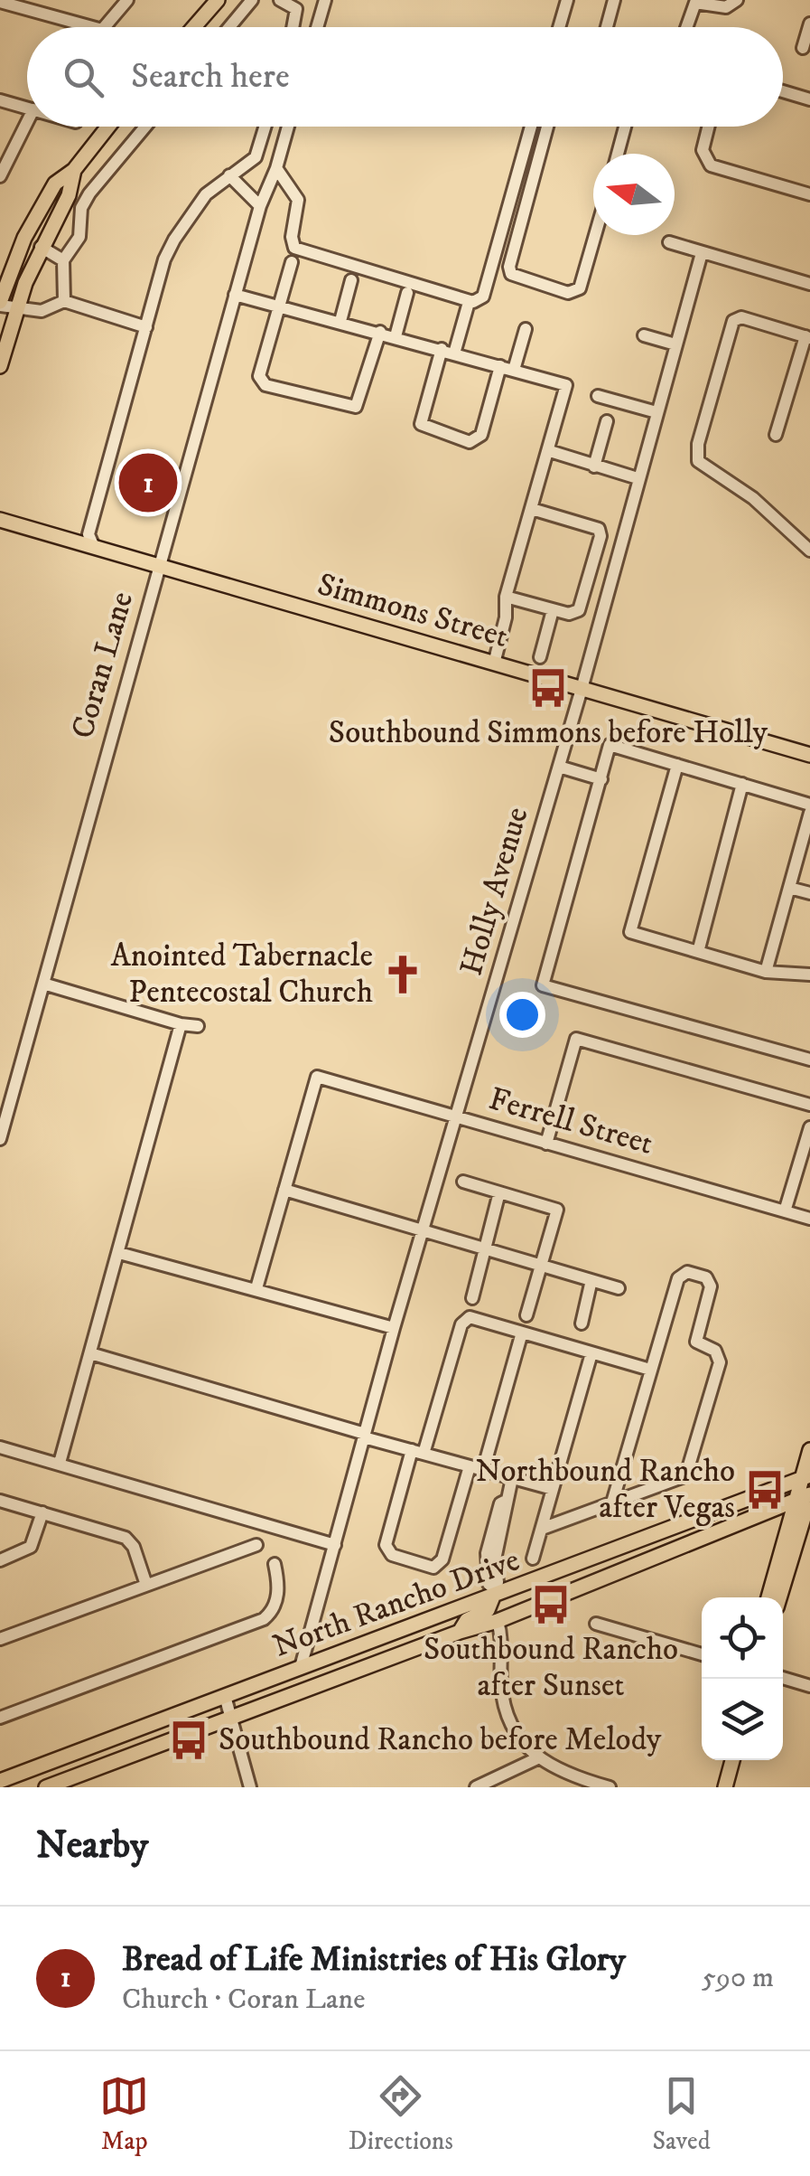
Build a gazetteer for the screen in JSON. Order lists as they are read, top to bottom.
{
  "streets": {
    "main road": ["Simmons Street", "North Rancho Drive"],
    "street": ["Coran Lane", "Holly Avenue", "Ferrell Street"]
  },
  "crossings": [
    ["Simmons Street", "Coran Lane"],
    ["Simmons Street", "Holly Avenue"],
    ["Holly Avenue", "Ferrell Street"],
    ["Holly Avenue", "North Rancho Drive"]
  ],
  "places": {
    "bus stop": [
      "Southbound Simmons before Holly",
      "Northbound Rancho after Vegas",
      "Southbound Rancho after Sunset",
      "Southbound Rancho before Melody"
    ],
    "church": ["Anointed Tabernacle Pentecostal Church"]
  },
  "north": "left",
  "page": {
    "search": "Search here",
    "pins": "1",
    "heading": "Nearby",
    "list": [
      {
        "mark": "1",
        "name": "Bread of Life Ministries of His Glory",
        "note": "Church · Coran Lane",
        "value": "590 m"
      }
    ],
    "nav": ["Map", "Directions", "Saved"]
  }
}
